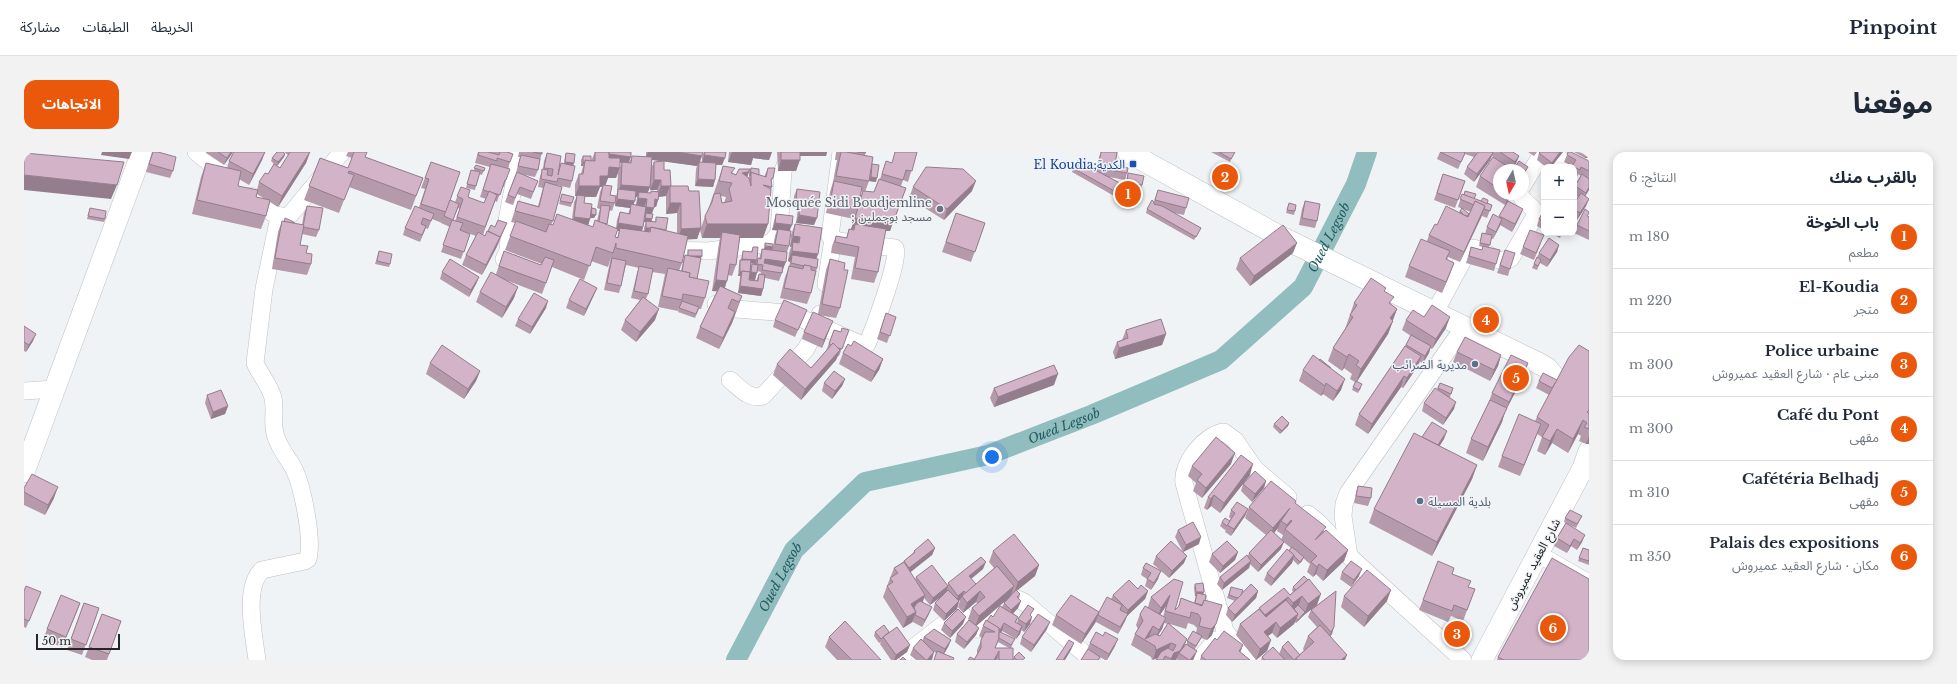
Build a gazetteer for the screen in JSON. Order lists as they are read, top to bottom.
{
  "streets": {
    "main road": ["شارع العقيد عميروش"]
  },
  "water": ["Oued Legsob"],
  "places": {
    "transit": ["El Koudia;الكدية"],
    "other": ["Mosquée Sidi Boudjemline ; مسجد بوجملين", "مديرية الضرائب", "بلدية المسيلة"]
  },
  "scale_bar": "50 m",
  "north": "bottom",
  "page": {
    "header": "Pinpoint",
    "nav": ["الخريطة", "الطبقات", "مشاركة"],
    "title": "موقعنا",
    "buttons": "الاتجاهات",
    "heading": ["بالقرب منك", "النتائج: 6"],
    "pins": [
      "2",
      "1",
      "4",
      "5",
      "6",
      "3"
    ],
    "map_buttons": ["+", "−"],
    "list": [
      {
        "mark": "1",
        "name": "باب الخوخة",
        "note": "مطعم",
        "value": "180 m"
      },
      {
        "mark": "2",
        "name": "El-Koudia",
        "note": "متجر",
        "value": "220 m"
      },
      {
        "mark": "3",
        "name": "Police urbaine",
        "note": "مبنى عام · شارع العقيد عميروش",
        "value": "300 m"
      },
      {
        "mark": "4",
        "name": "Café du Pont",
        "note": "مقهى",
        "value": "300 m"
      },
      {
        "mark": "5",
        "name": "Cafétéria Belhadj",
        "note": "مقهى",
        "value": "310 m"
      },
      {
        "mark": "6",
        "name": "Palais des expositions",
        "note": "مكان · شارع العقيد عميروش",
        "value": "350 m"
      }
    ],
    "scale": "50 m"
  }
}
